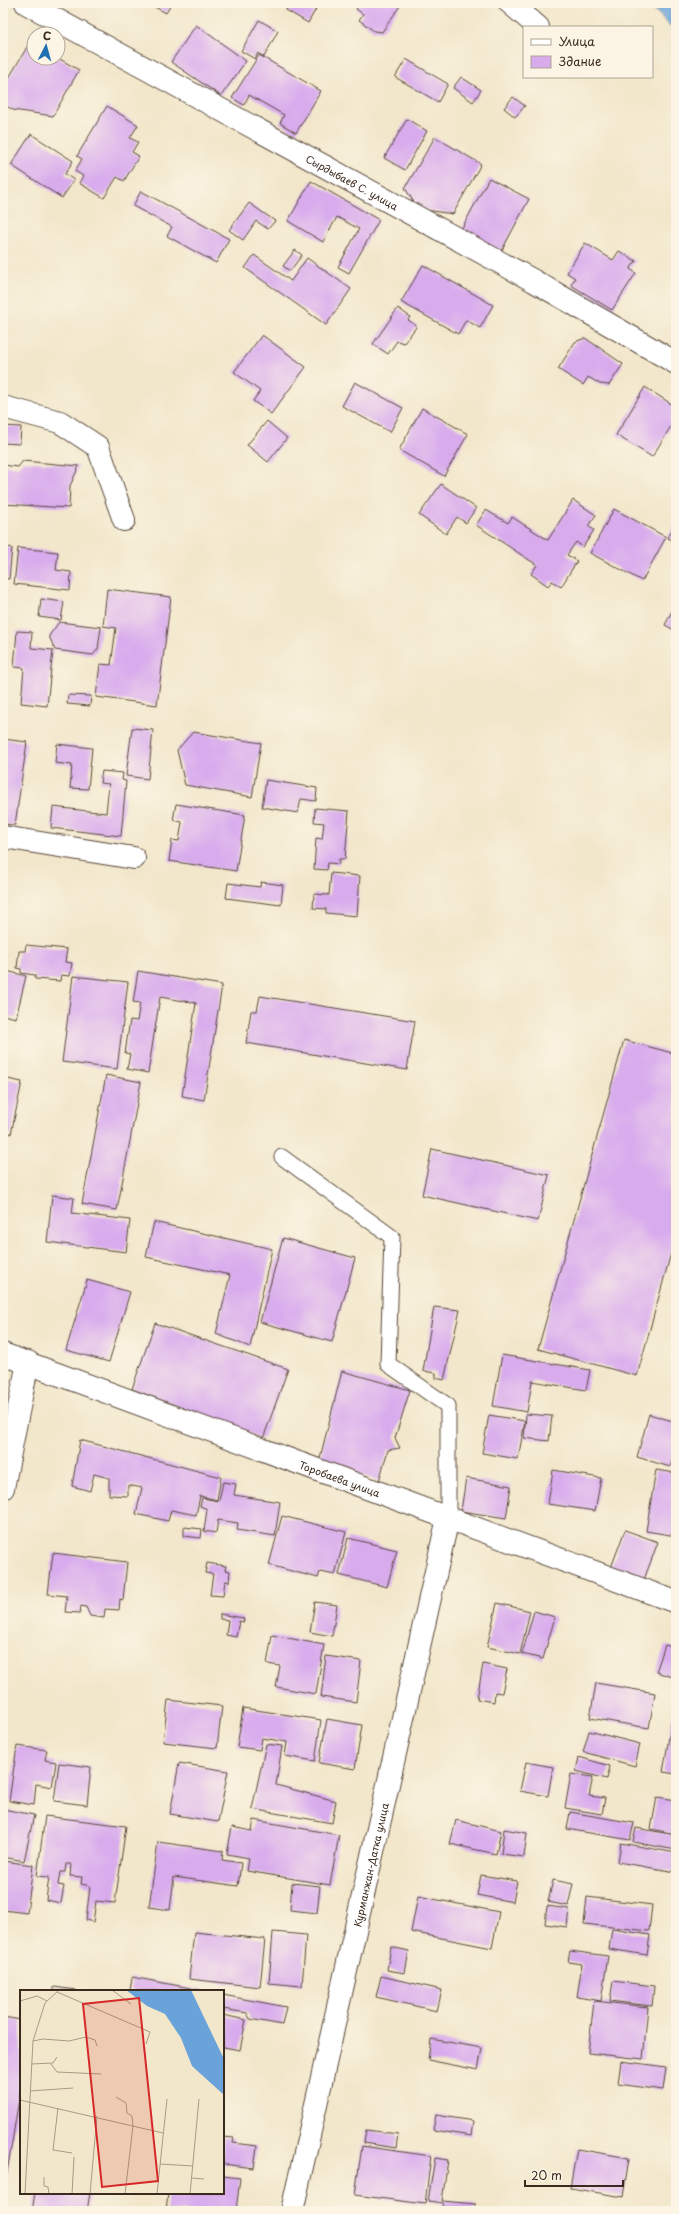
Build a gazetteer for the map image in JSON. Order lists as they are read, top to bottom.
{
  "streets": {
    "street": ["Сырдыбаев С. улица", "Торобаева улица", "Курманжан-Датка улица"]
  },
  "crossings": [
    ["Торобаева улица", "Курманжан-Датка улица"]
  ],
  "legend": ["Улица", "Здание"],
  "scale_bar": "20 m",
  "north": "top"
}
